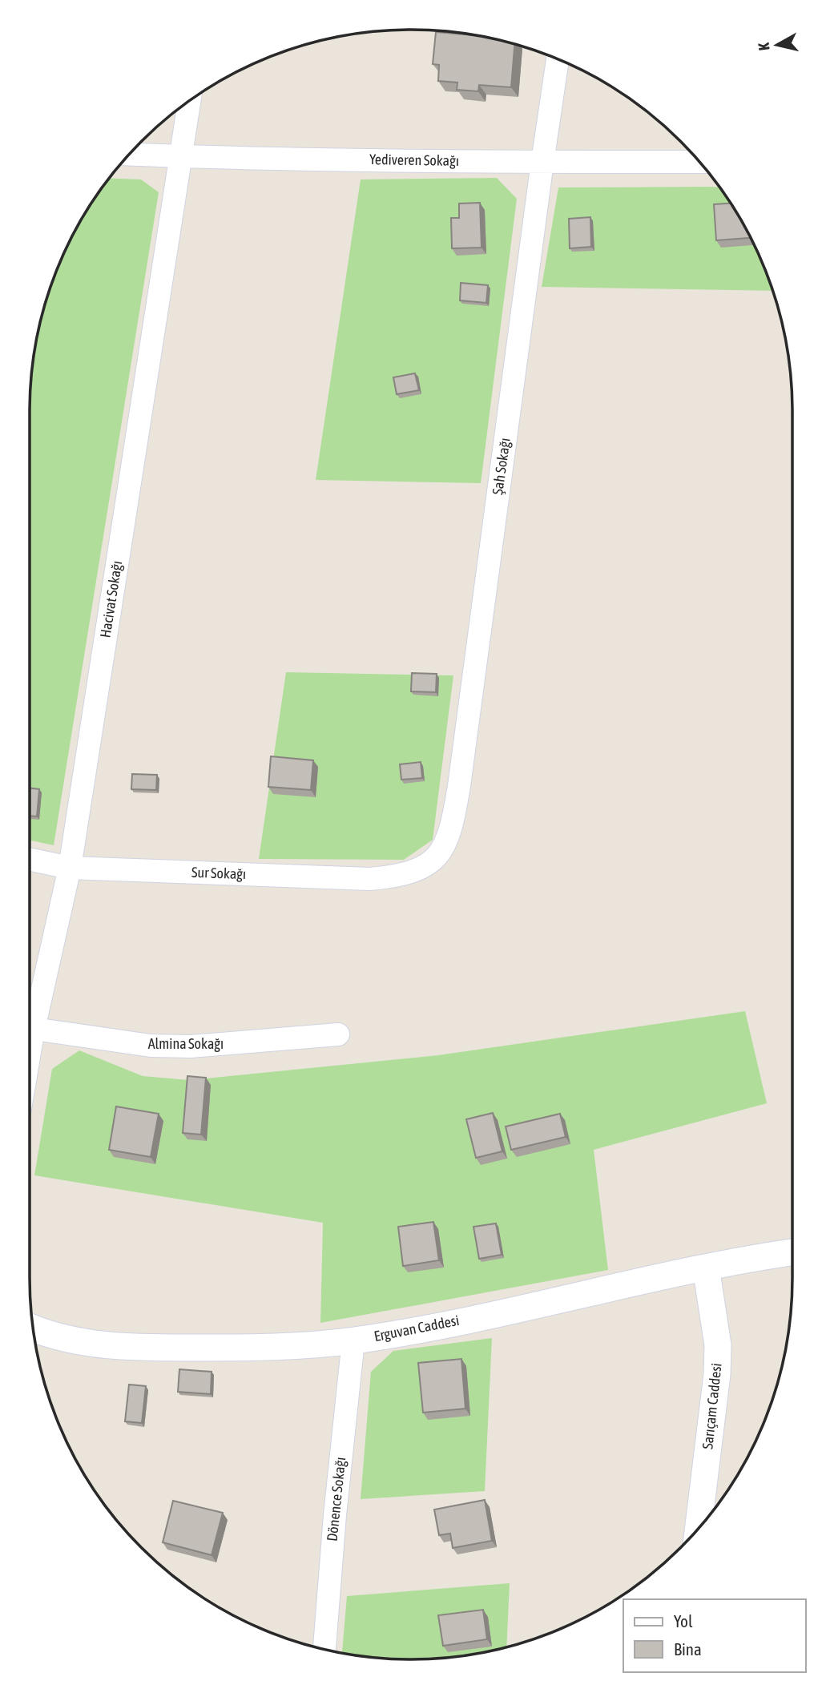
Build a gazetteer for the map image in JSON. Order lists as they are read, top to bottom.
{
  "streets": {
    "street": [
      "Yediveren Sokağı",
      "Şah Sokağı",
      "Hacivat Sokağı",
      "Sur Sokağı",
      "Almina Sokağı",
      "Erguvan Caddesi",
      "Sarıçam Caddesi",
      "Dönence Sokağı"
    ]
  },
  "crossings": [
    ["Yediveren Sokağı", "Şah Sokağı"],
    ["Yediveren Sokağı", "Hacivat Sokağı"],
    ["Şah Sokağı", "Sur Sokağı"],
    ["Hacivat Sokağı", "Sur Sokağı"],
    ["Hacivat Sokağı", "Almina Sokağı"],
    ["Erguvan Caddesi", "Sarıçam Caddesi"],
    ["Erguvan Caddesi", "Dönence Sokağı"]
  ],
  "legend": ["Yol", "Bina"],
  "north": "left"
}
